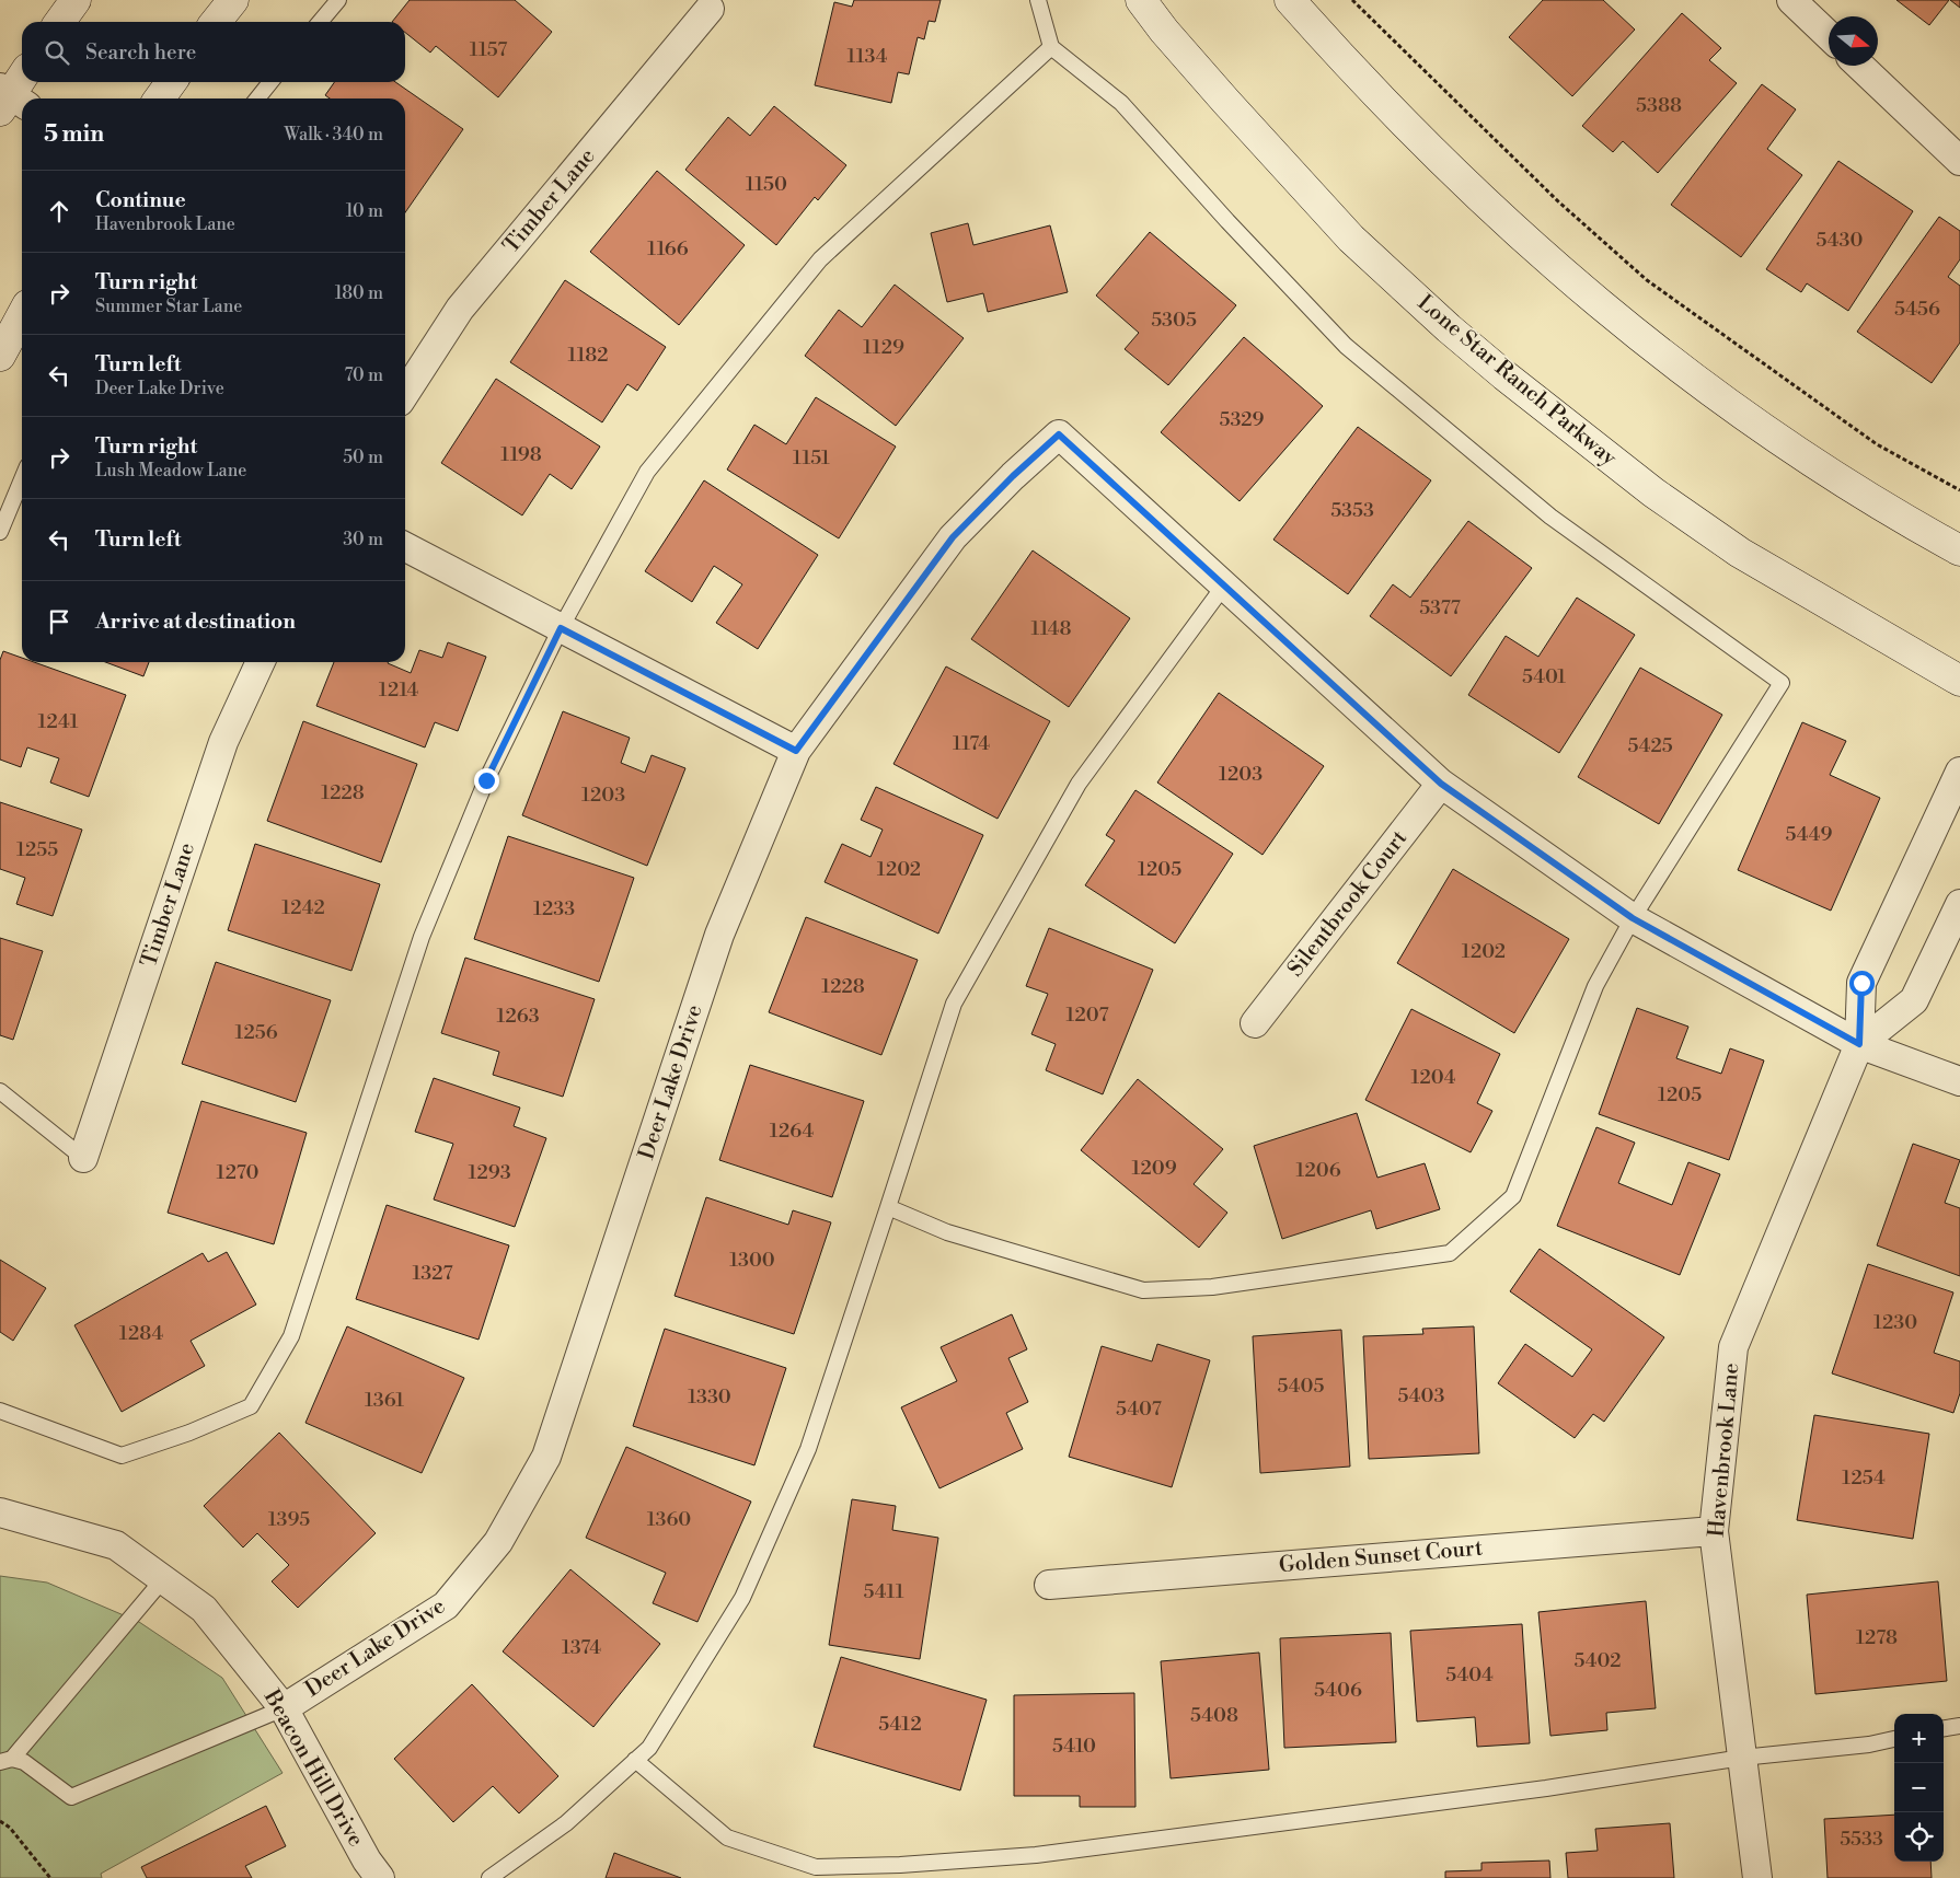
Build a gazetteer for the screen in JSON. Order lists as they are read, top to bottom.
{
  "streets": {
    "main road": ["Lone Star Ranch Parkway"],
    "street": [
      "Timber Lane",
      "Silentbrook Court",
      "Deer Lake Drive",
      "Havenbrook Lane",
      "Golden Sunset Court",
      "Beacon Hill Drive"
    ]
  },
  "crossings": [
    ["Deer Lake Drive", "Beacon Hill Drive"],
    ["Havenbrook Lane", "Golden Sunset Court"]
  ],
  "house_numbers": [
    "1157",
    "1134",
    "5388",
    "1150",
    "5430",
    "1166",
    "5456",
    "5305",
    "1129",
    "1182",
    "5329",
    "1198",
    "1151",
    "5353",
    "5377",
    "1148",
    "5401",
    "1214",
    "1241",
    "1174",
    "5425",
    "1203",
    "1228",
    "1203",
    "5449",
    "1255",
    "1202",
    "1205",
    "1242",
    "1233",
    "1202",
    "1228",
    "1207",
    "1263",
    "1256",
    "1204",
    "1205",
    "1264",
    "1209",
    "1206",
    "1270",
    "1293",
    "1300",
    "1327",
    "1230",
    "1284",
    "5405",
    "5403",
    "1330",
    "1361",
    "5407",
    "1254",
    "1395",
    "1360",
    "5411",
    "1278",
    "1374",
    "5402",
    "5404",
    "5406",
    "5408",
    "5412",
    "5410",
    "5533"
  ],
  "north": "right",
  "page": {
    "search": "Search here",
    "heading": ["5 min", "Walk · 340 m"],
    "list": [
      ["Continue", "Havenbrook Lane", "10 m"],
      ["Turn right", "Summer Star Lane", "180 m"],
      ["Turn left", "Deer Lake Drive", "70 m"],
      ["Turn right", "Lush Meadow Lane", "50 m"],
      ["Turn left", "30 m"],
      "Arrive at destination"
    ],
    "map_buttons": ["+", "−"]
  }
}
